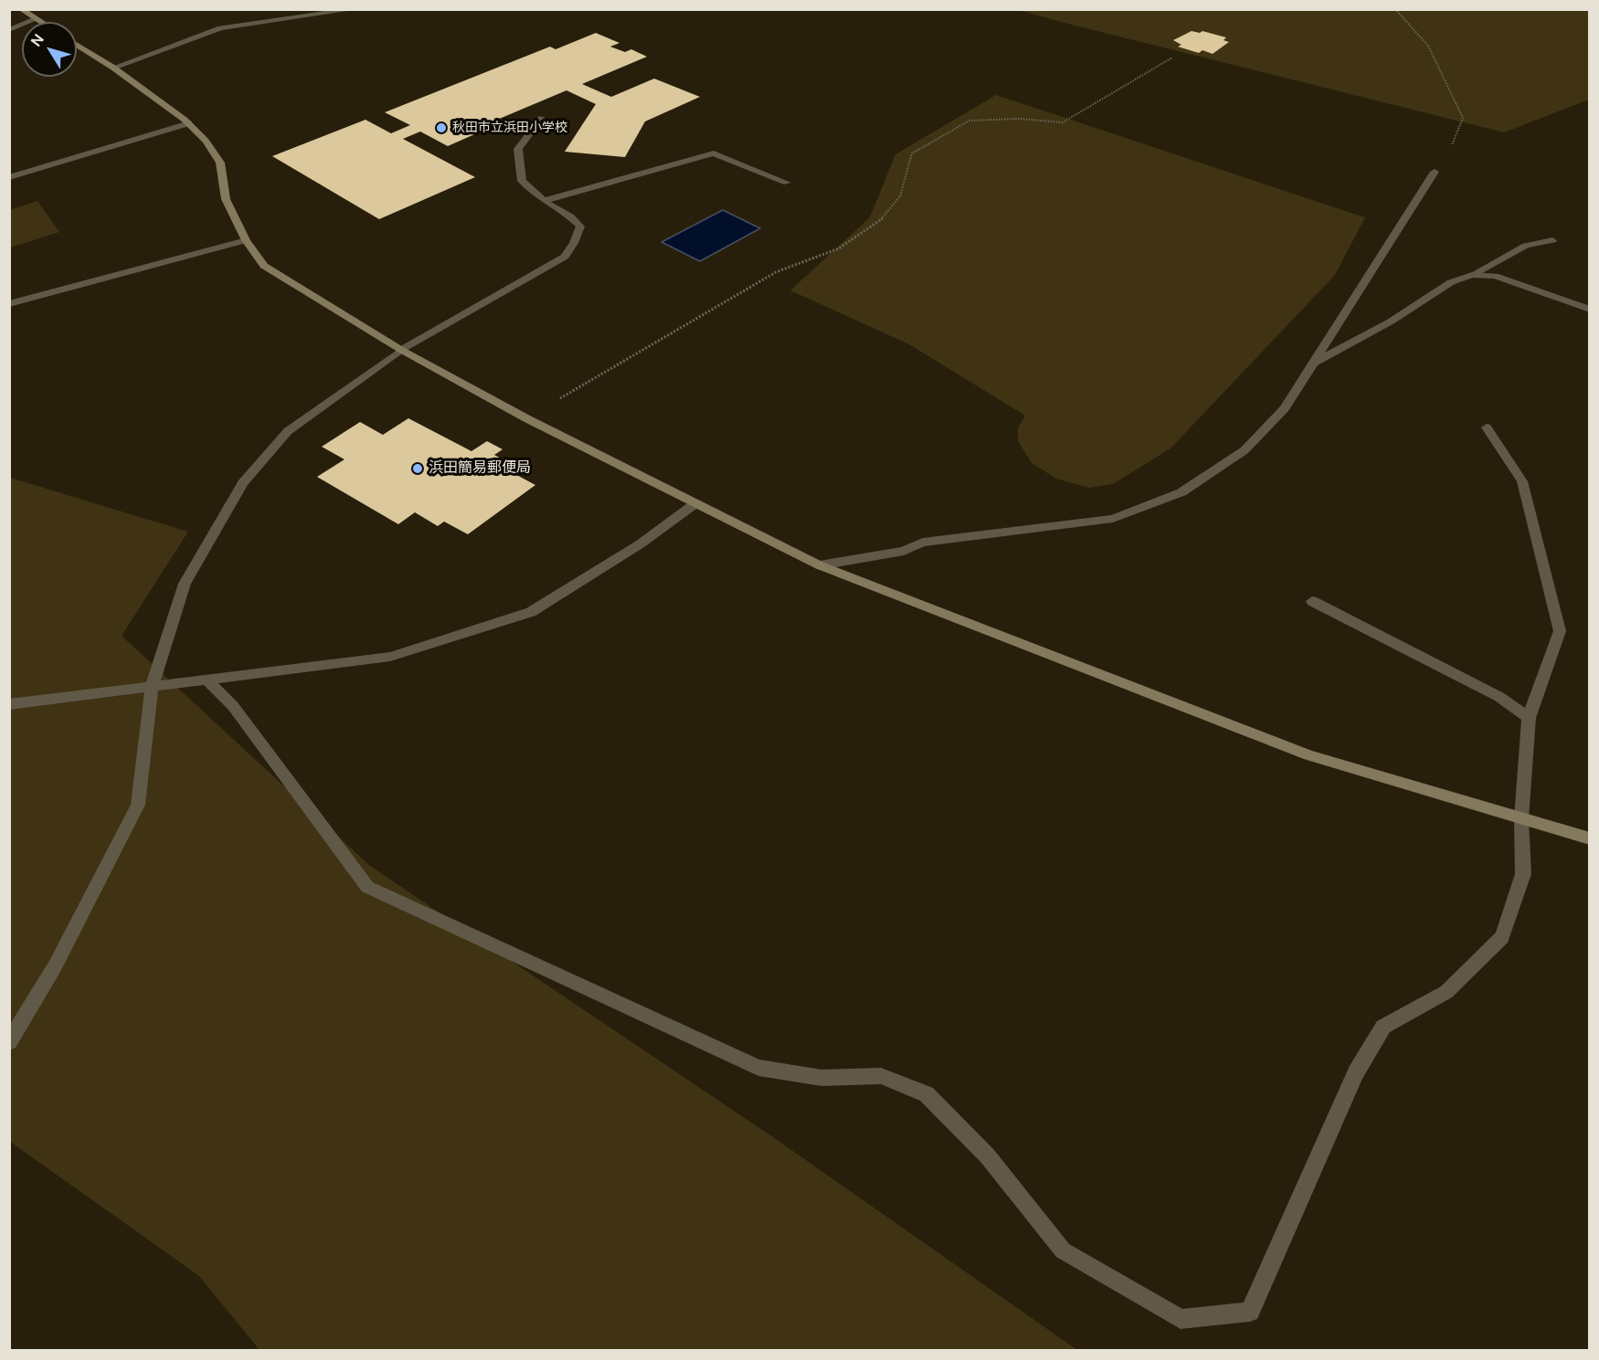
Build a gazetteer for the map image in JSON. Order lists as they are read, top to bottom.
{
  "places": ["秋田市立浜田小学校", "浜田簡易郵便局"],
  "north": "top left"
}
